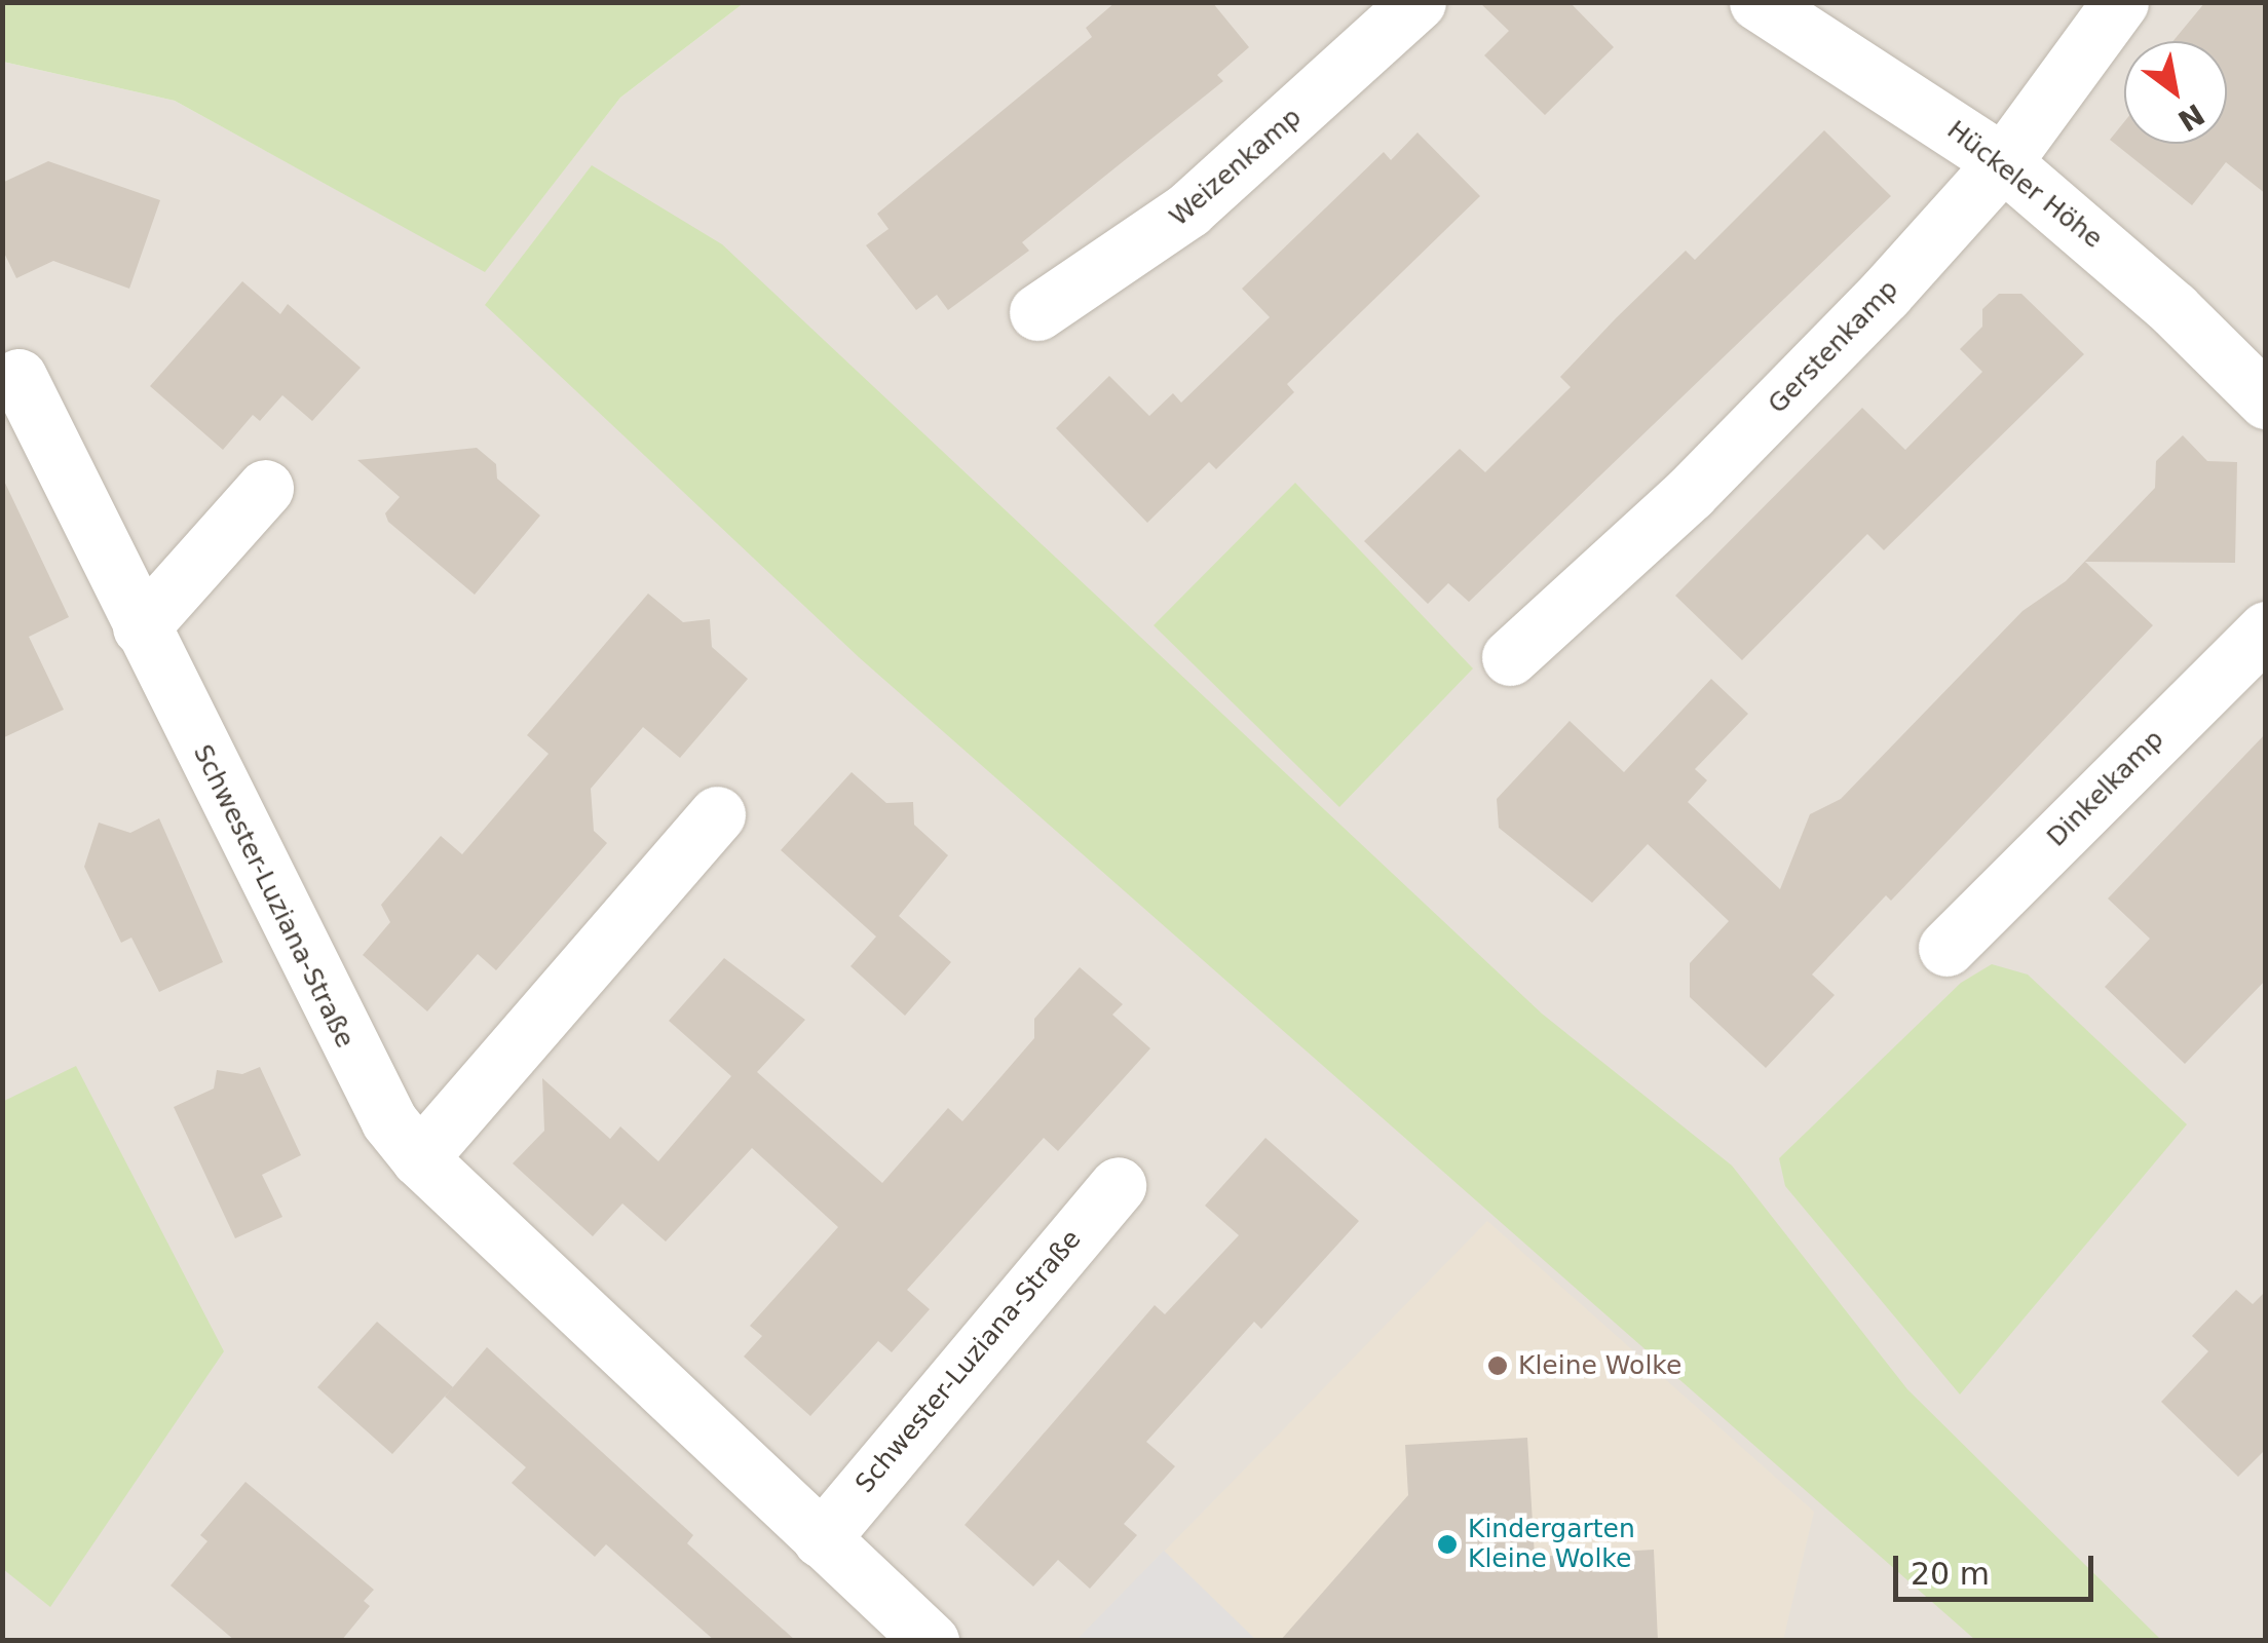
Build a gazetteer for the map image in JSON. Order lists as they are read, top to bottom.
{
  "streets": {
    "street": [
      "Weizenkamp",
      "Hückeler Höhe",
      "Gerstenkamp",
      "Dinkelkamp",
      "Schwester-Luziana-Straße"
    ]
  },
  "crossings": [
    ["Hückeler Höhe", "Gerstenkamp"]
  ],
  "places": ["Kleine Wolke", "Kindergarten Kleine Wolke"],
  "scale_bar": "20 m",
  "north": "bottom right"
}
